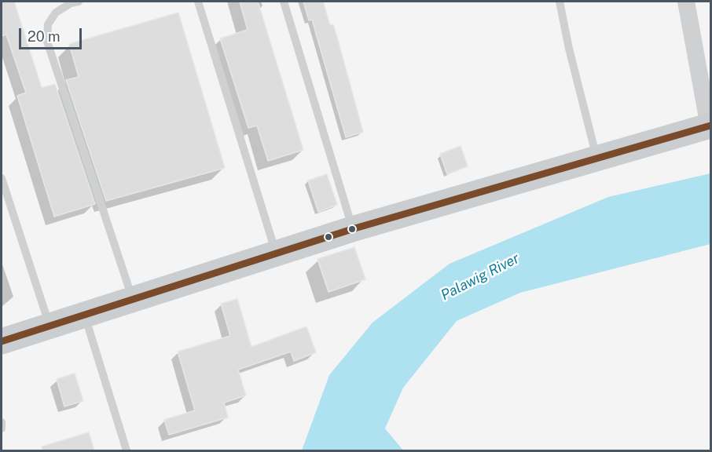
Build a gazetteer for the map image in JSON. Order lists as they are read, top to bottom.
{
  "water": ["Palawig River"],
  "scale_bar": "20 m"
}
